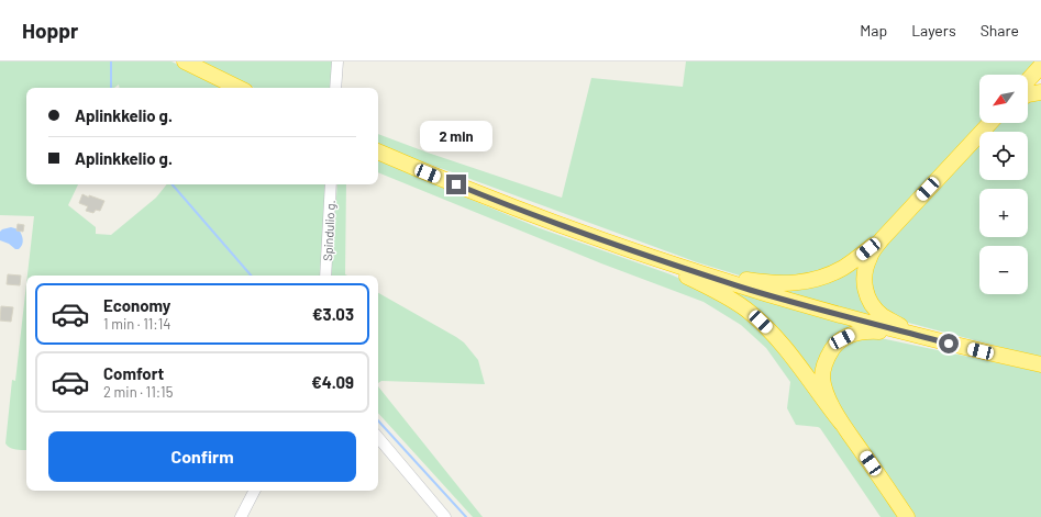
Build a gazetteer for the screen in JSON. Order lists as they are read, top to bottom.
{
  "streets": {
    "street": ["Spindulio g."]
  },
  "north": "bottom left",
  "page": {
    "header": "Hoppr",
    "nav": ["Map", "Layers", "Share"],
    "map_buttons": ["+", "−"],
    "banner": ["Aplinkkelio g.", "Aplinkkelio g."],
    "bubble": "2 min",
    "list": [
      {
        "name": "Economy",
        "note": "1 min · 11:14",
        "value": "€3.03"
      },
      {
        "name": "Comfort",
        "note": "2 min · 11:15",
        "value": "€4.09"
      }
    ],
    "buttons": "Confirm"
  }
}
